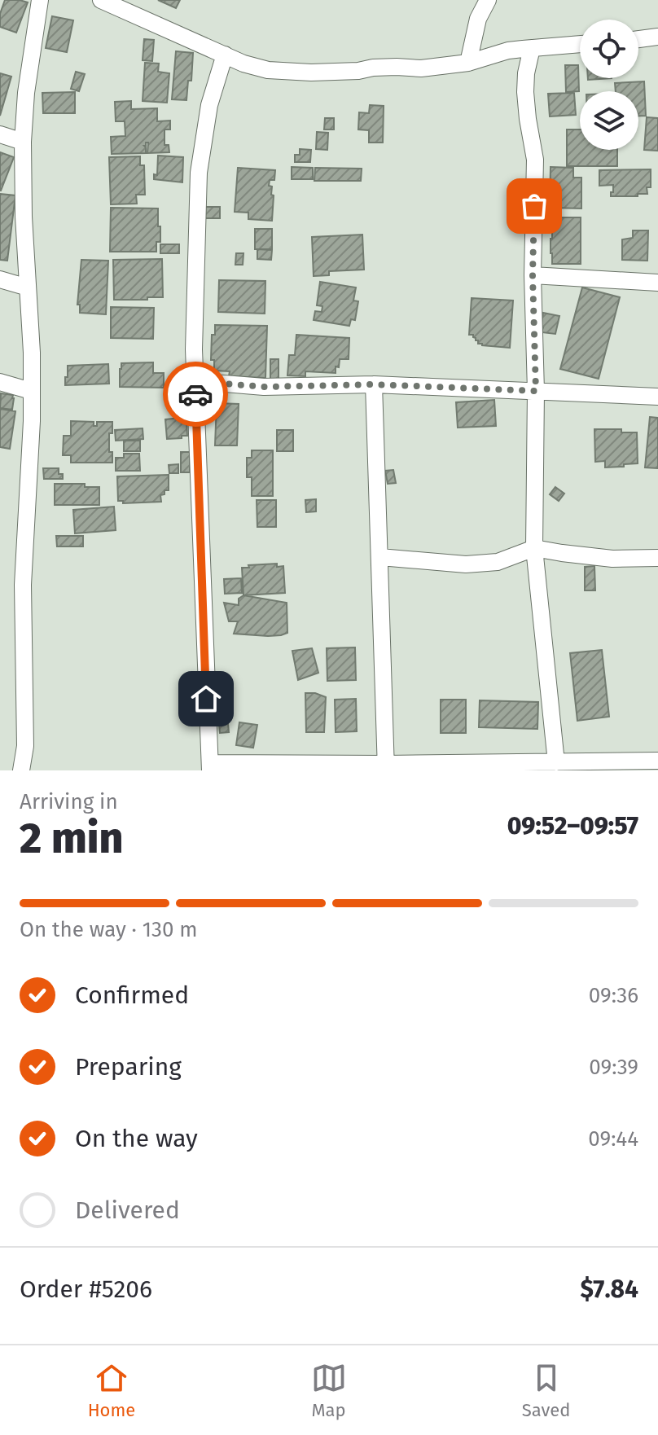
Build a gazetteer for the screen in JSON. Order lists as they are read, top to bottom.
{
  "page": {
    "heading": ["2 min", "Arriving in", "09:52–09:57"],
    "panel": ["Order #5206", "$7.84"],
    "bar": "On the way · 130 m",
    "list": [
      ["Confirmed", "09:36"],
      ["Preparing", "09:39"],
      ["On the way", "09:44"],
      "Delivered"
    ],
    "tabs": ["Home", "Map", "Saved"]
  }
}
